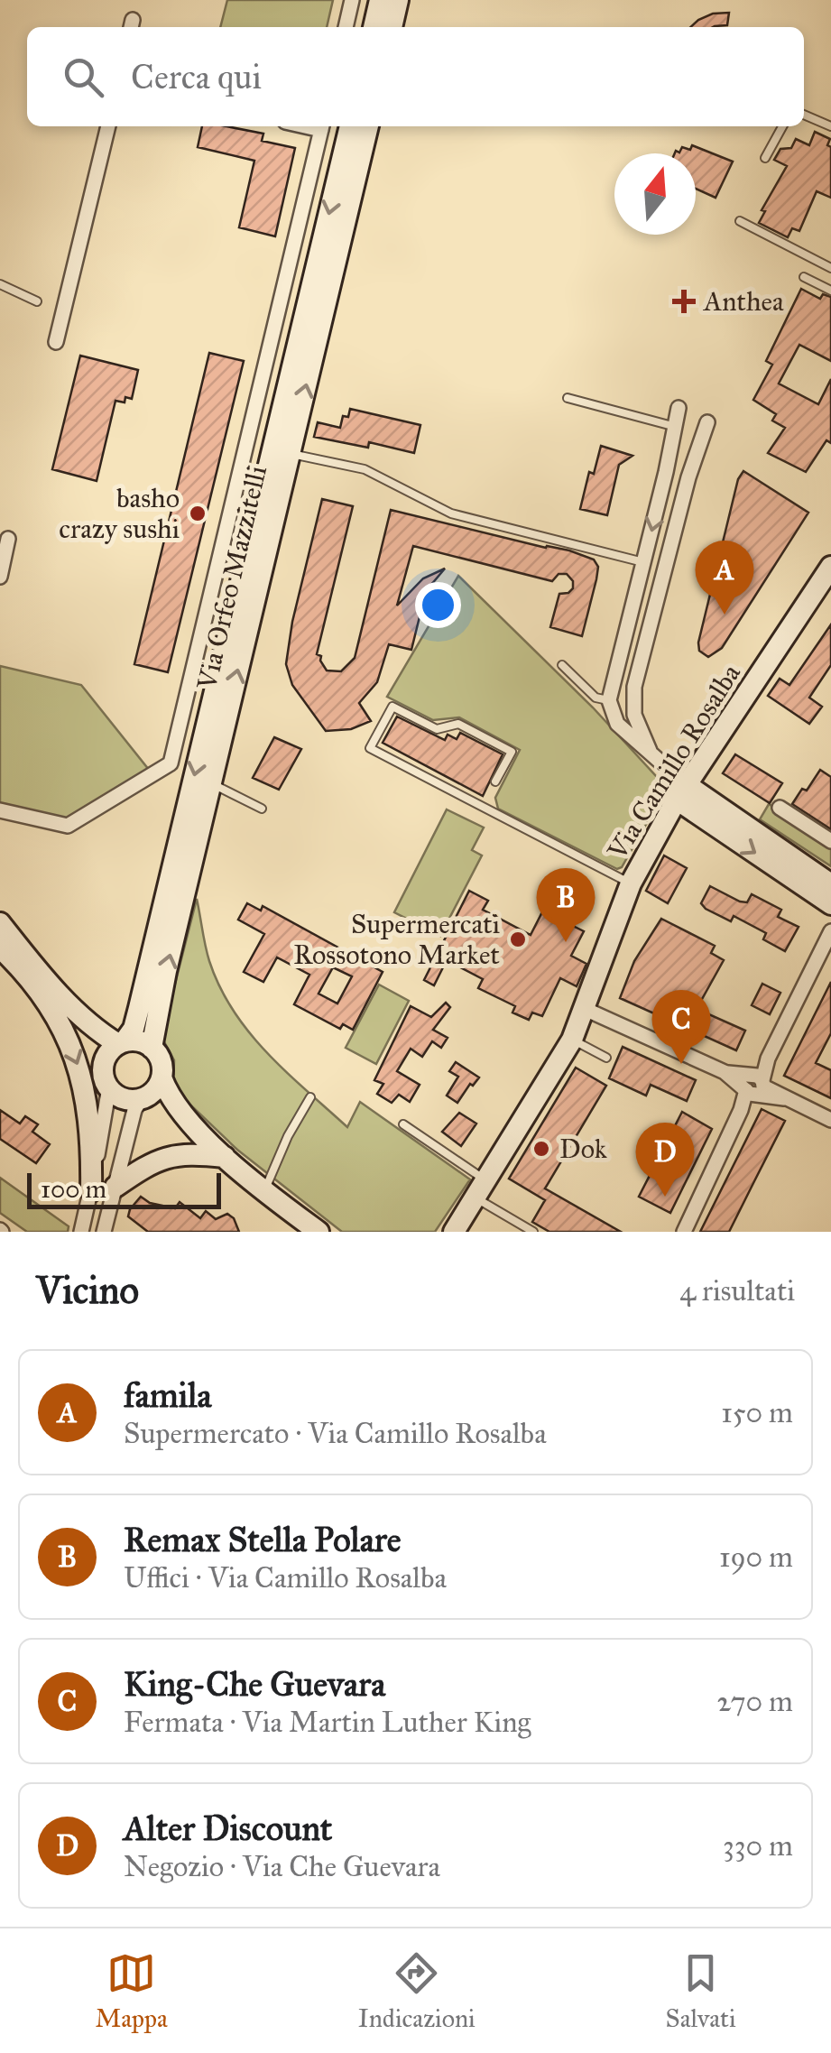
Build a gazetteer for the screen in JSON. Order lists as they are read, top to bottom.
{
  "streets": {
    "main road": ["Via Orfeo Mazzitelli", "Via Camillo Rosalba"]
  },
  "places": {
    "health": ["Anthea"],
    "other": ["basho crazy sushi", "Supermercati Rossotono Market", "Dok"]
  },
  "scale_bar": "100 m",
  "north": "top",
  "page": {
    "search": "Cerca qui",
    "pins": [
      "A",
      "B",
      "C",
      "D"
    ],
    "scale": "100 m",
    "heading": ["Vicino", "4 risultati"],
    "list": [
      {
        "mark": "A",
        "name": "famila",
        "note": "Supermercato · Via Camillo Rosalba",
        "value": "150 m"
      },
      {
        "mark": "B",
        "name": "Remax Stella Polare",
        "note": "Uffici · Via Camillo Rosalba",
        "value": "190 m"
      },
      {
        "mark": "C",
        "name": "King-Che Guevara",
        "note": "Fermata · Via Martin Luther King",
        "value": "270 m"
      },
      {
        "mark": "D",
        "name": "Alter Discount",
        "note": "Negozio · Via Che Guevara",
        "value": "330 m"
      }
    ],
    "nav": ["Mappa", "Indicazioni", "Salvati"]
  }
}
